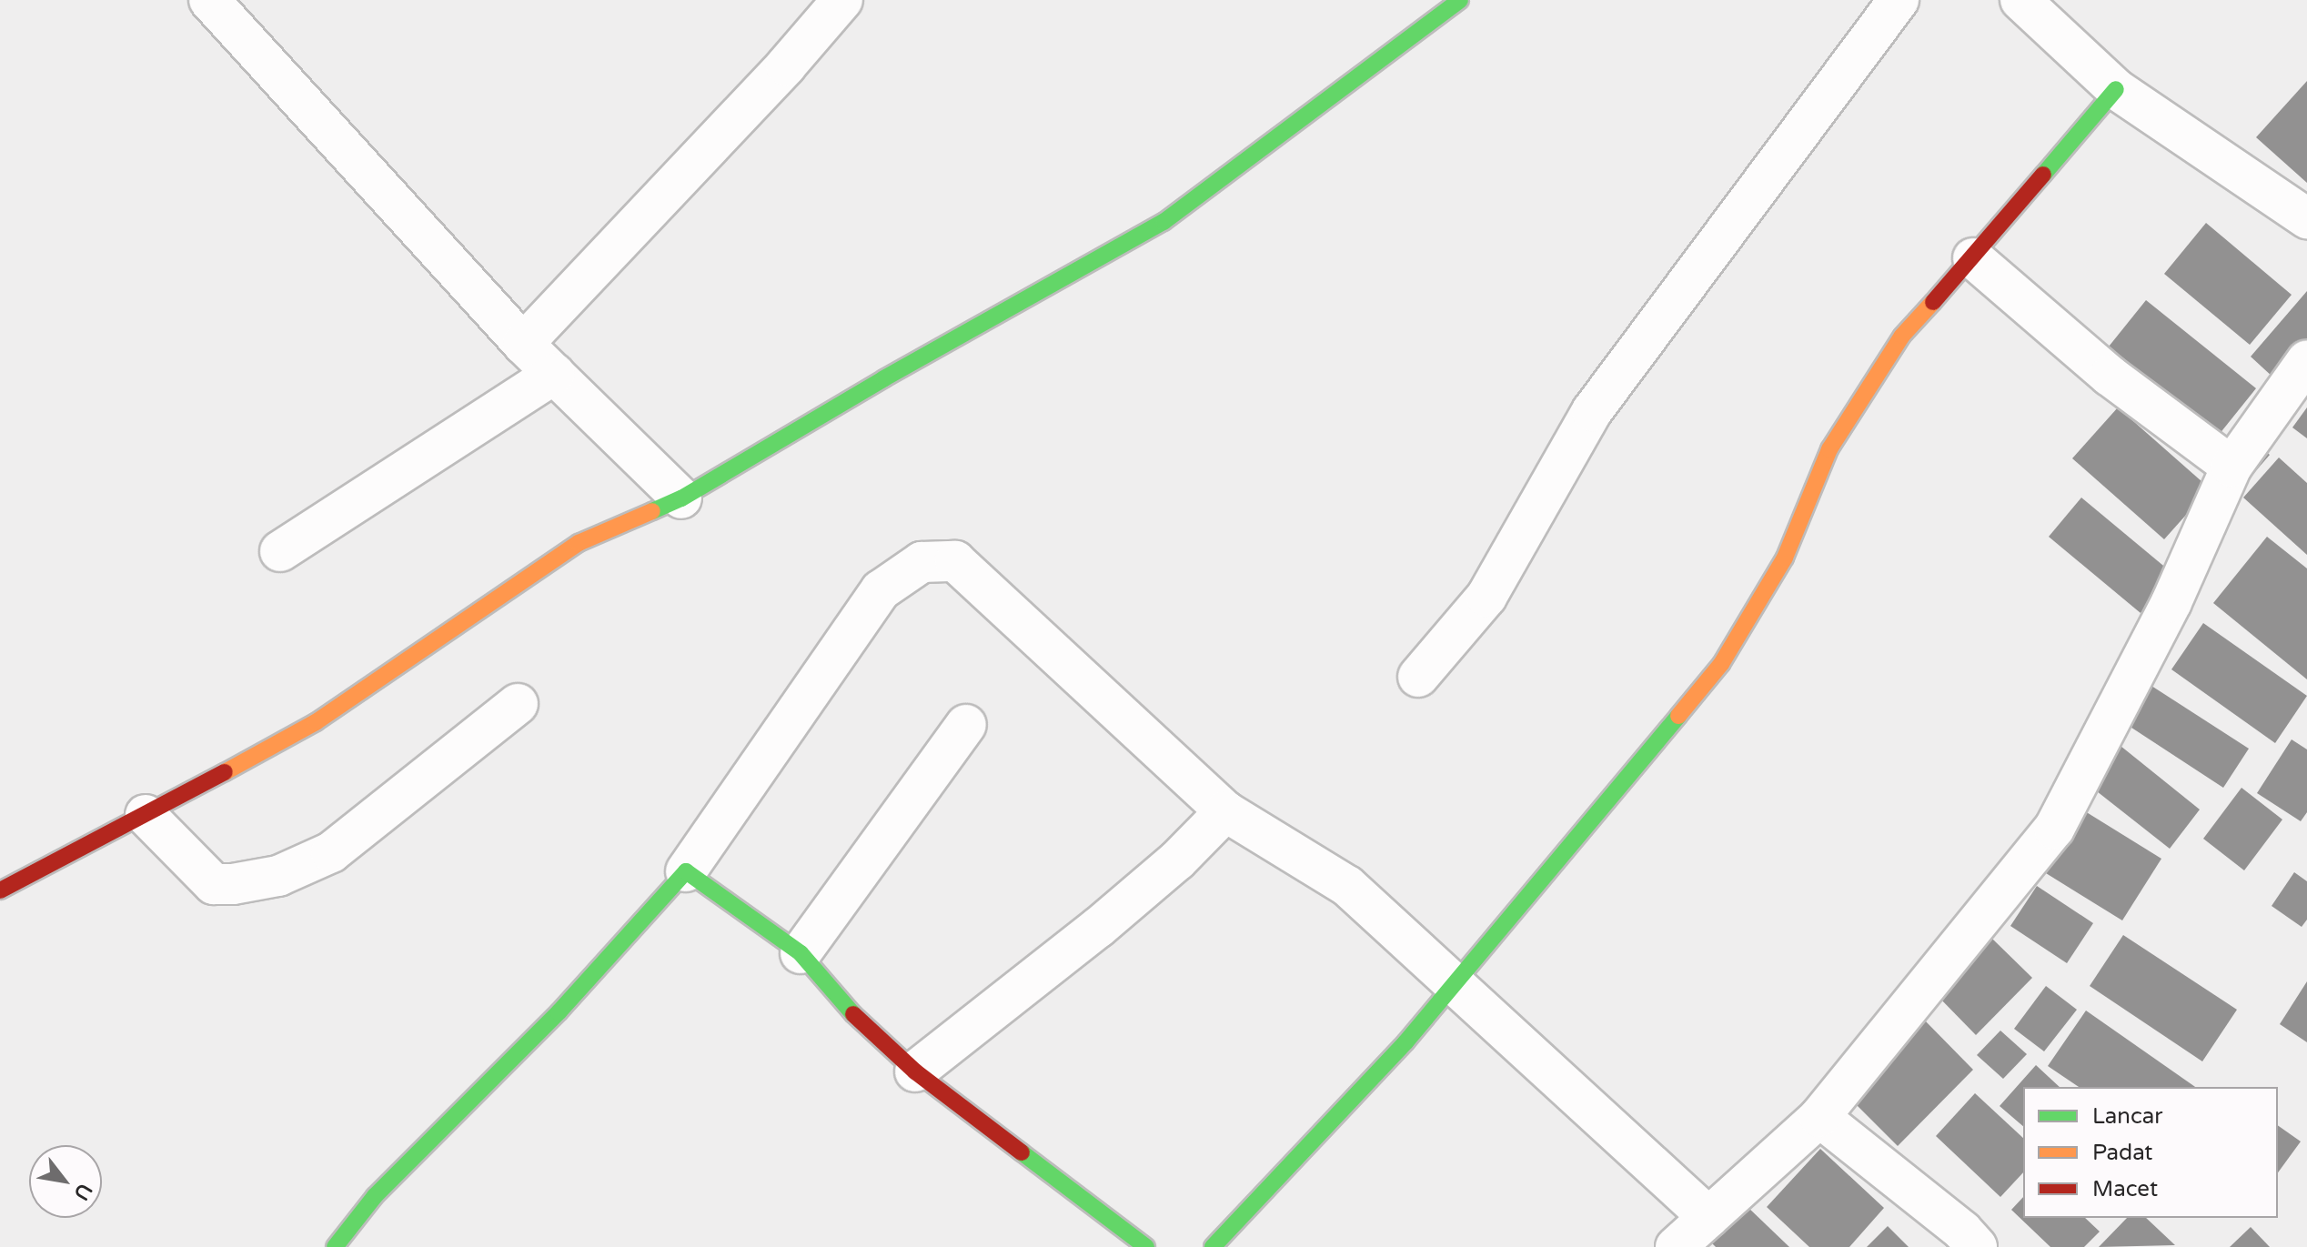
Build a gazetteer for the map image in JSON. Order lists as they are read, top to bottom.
{
  "legend": ["Lancar", "Padat", "Macet"],
  "north": "bottom right"
}
